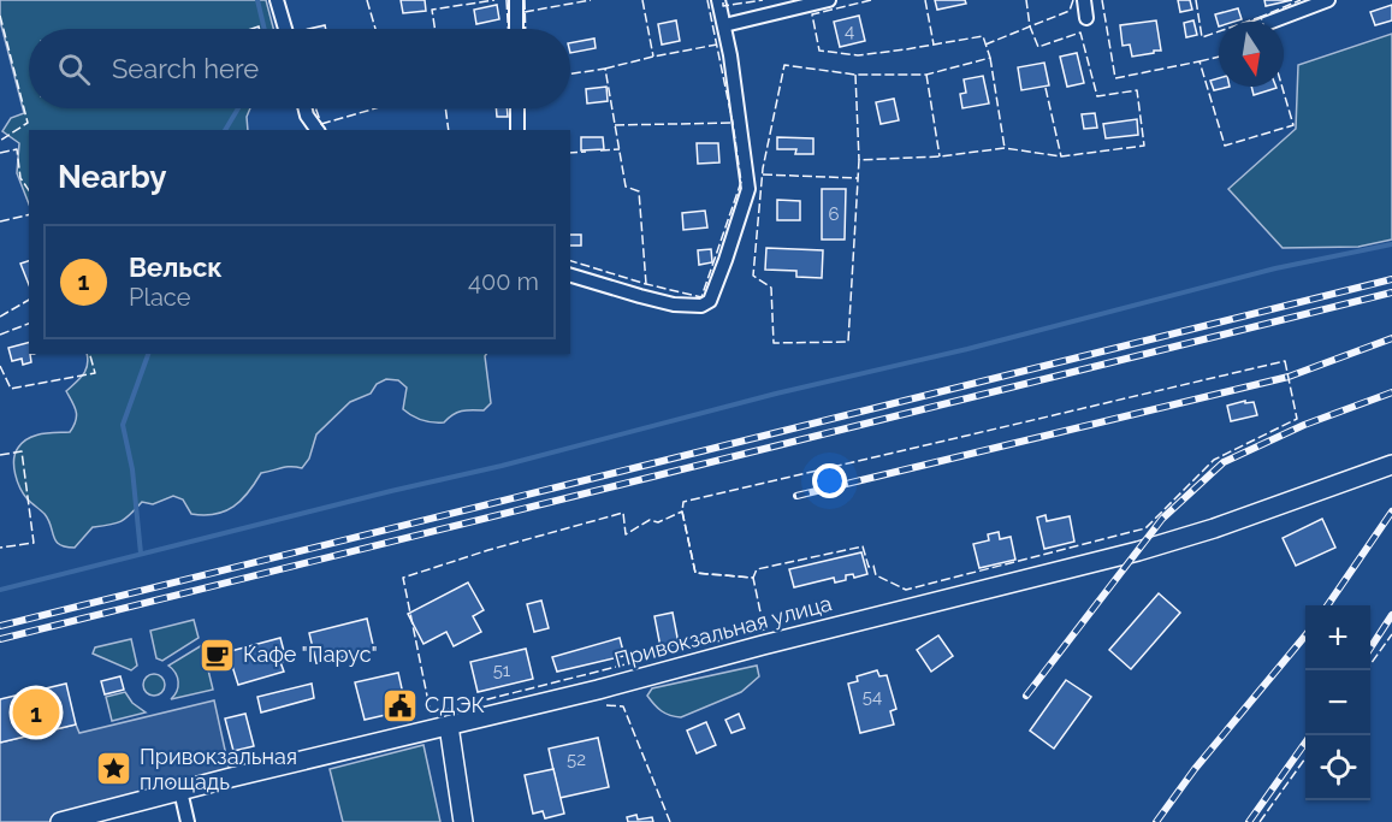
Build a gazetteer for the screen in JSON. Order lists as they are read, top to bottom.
{
  "streets": {
    "street": ["Привокзальная улица"]
  },
  "places": {
    "cafe": ["Кафе \"Парус\""],
    "public building": ["СДЭК"],
    "place": ["Привокзальная площадь"]
  },
  "house_numbers": [
    "4",
    "6",
    "51",
    "54",
    "52"
  ],
  "north": "bottom",
  "page": {
    "search": "Search here",
    "heading": "Nearby",
    "list": [
      {
        "mark": "1",
        "name": "Вельск",
        "note": "Place",
        "value": "400 m"
      }
    ],
    "map_buttons": ["+", "−"],
    "pins": "1"
  }
}
